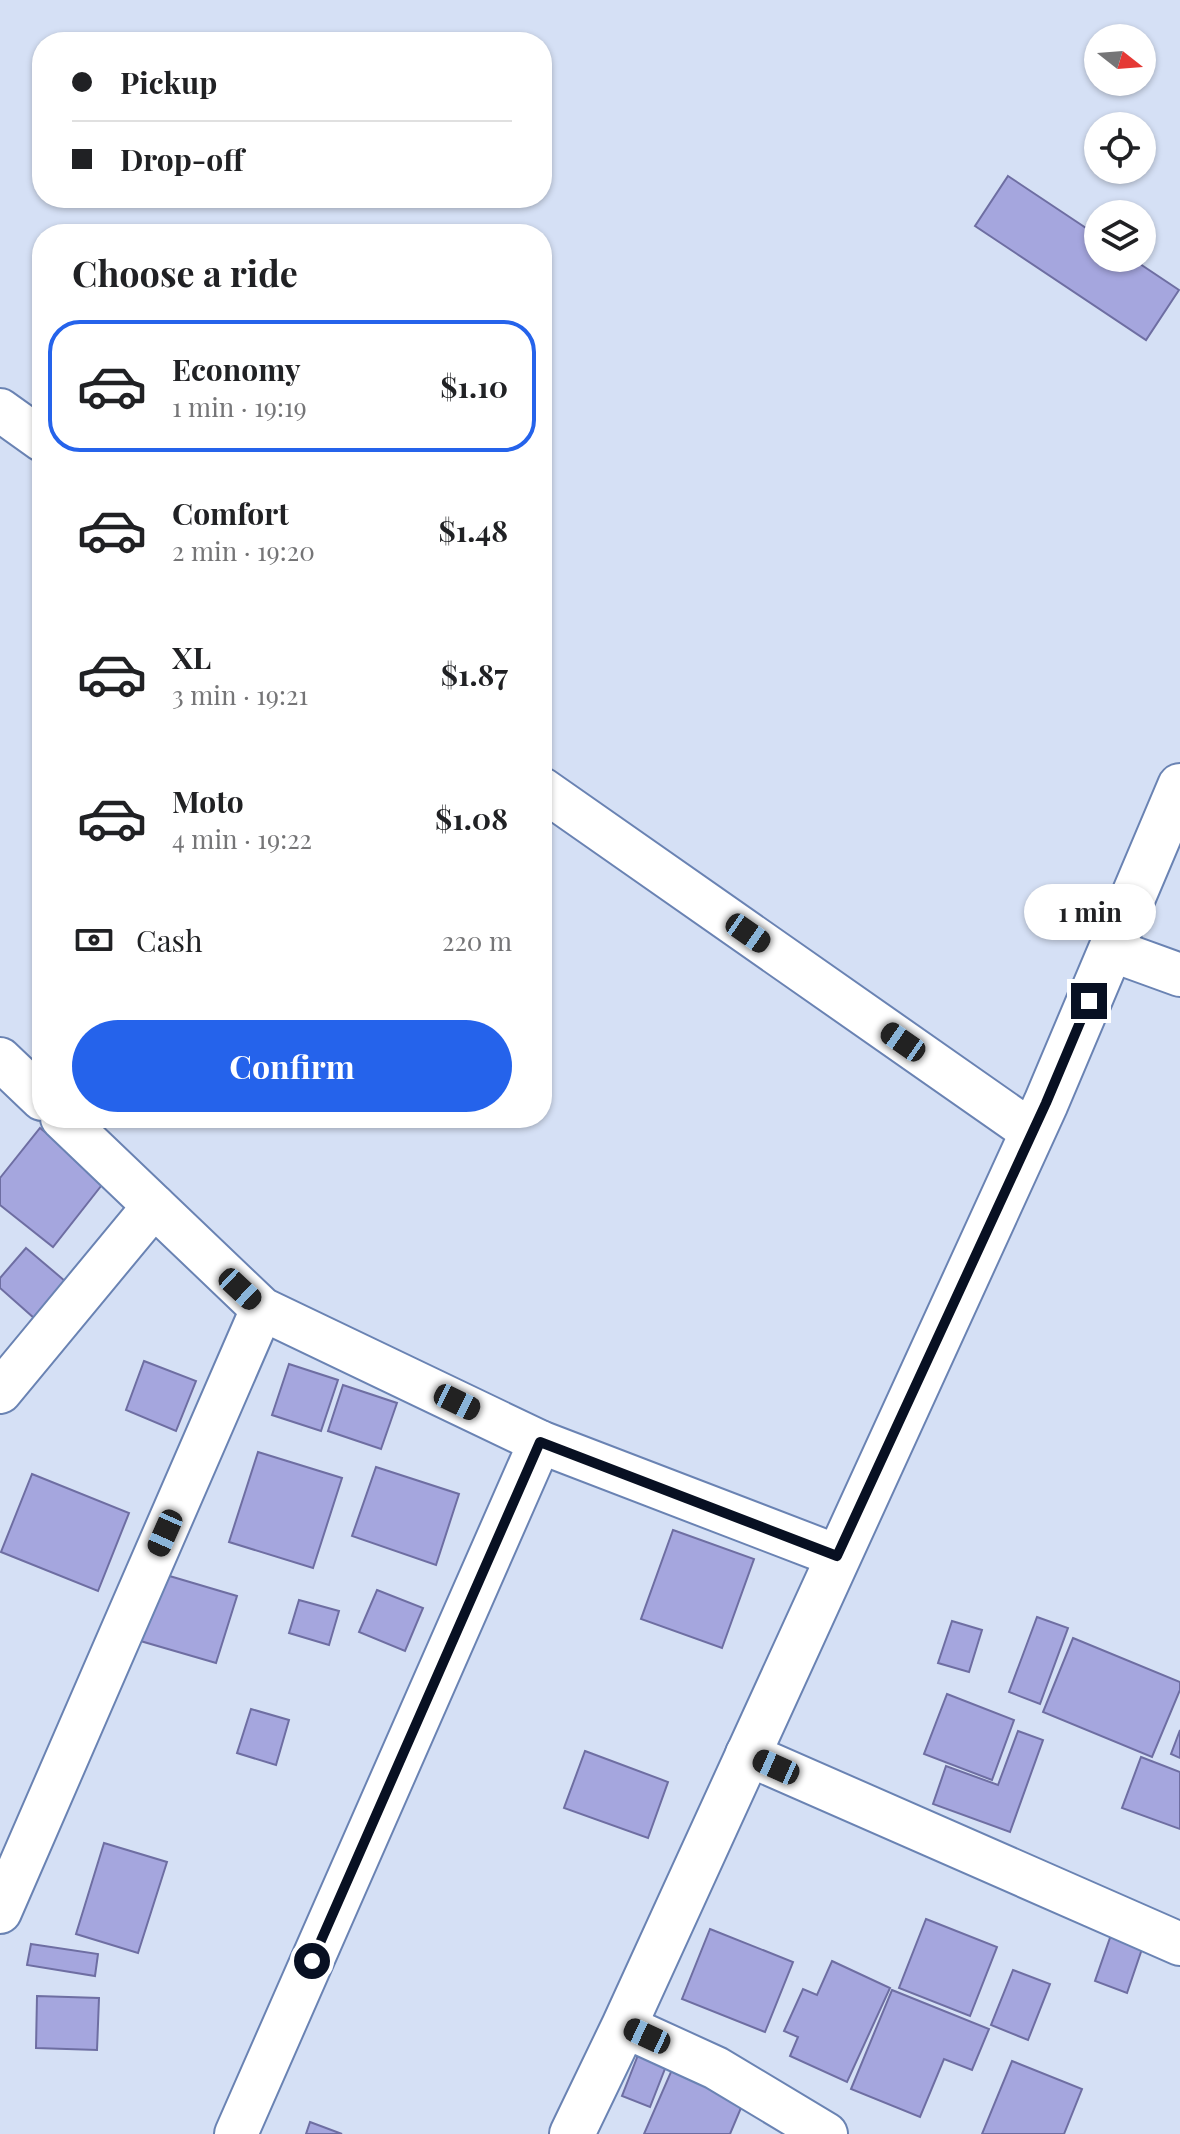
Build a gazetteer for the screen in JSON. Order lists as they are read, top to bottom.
{
  "north": "right",
  "page": {
    "banner": ["Pickup", "Drop-off"],
    "heading": "Choose a ride",
    "list": [
      {
        "name": "Economy",
        "note": "1 min · 19:19",
        "value": "$1.10"
      },
      {
        "name": "Comfort",
        "note": "2 min · 19:20",
        "value": "$1.48"
      },
      {
        "name": "XL",
        "note": "3 min · 19:21",
        "value": "$1.87"
      },
      {
        "name": "Moto",
        "note": "4 min · 19:22",
        "value": "$1.08"
      }
    ],
    "bubble": "1 min",
    "pay": ["Cash", "220 m"],
    "buttons": "Confirm"
  }
}
